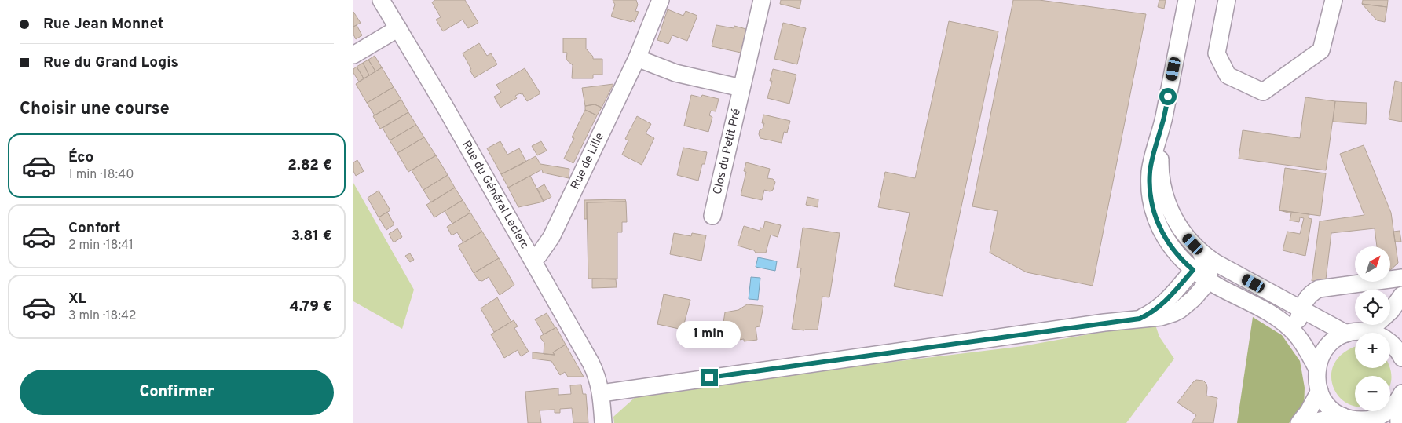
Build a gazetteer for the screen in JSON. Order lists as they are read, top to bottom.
{
  "streets": {
    "street": ["Clos du Petit Pré", "Rue de Lille", "Rue du Général Leclerc"]
  },
  "crossings": [
    ["Rue de Lille", "Rue du Général Leclerc"]
  ],
  "north": "top right",
  "page": {
    "banner": ["Rue Jean Monnet", "Rue du Grand Logis"],
    "heading": "Choisir une course",
    "list": [
      {
        "name": "Éco",
        "note": "1 min · 18:40",
        "value": "2.82 €"
      },
      {
        "name": "Confort",
        "note": "2 min · 18:41",
        "value": "3.81 €"
      },
      {
        "name": "XL",
        "note": "3 min · 18:42",
        "value": "4.79 €"
      }
    ],
    "map_buttons": ["+", "−"],
    "bubble": "1 min",
    "buttons": "Confirmer"
  }
}
